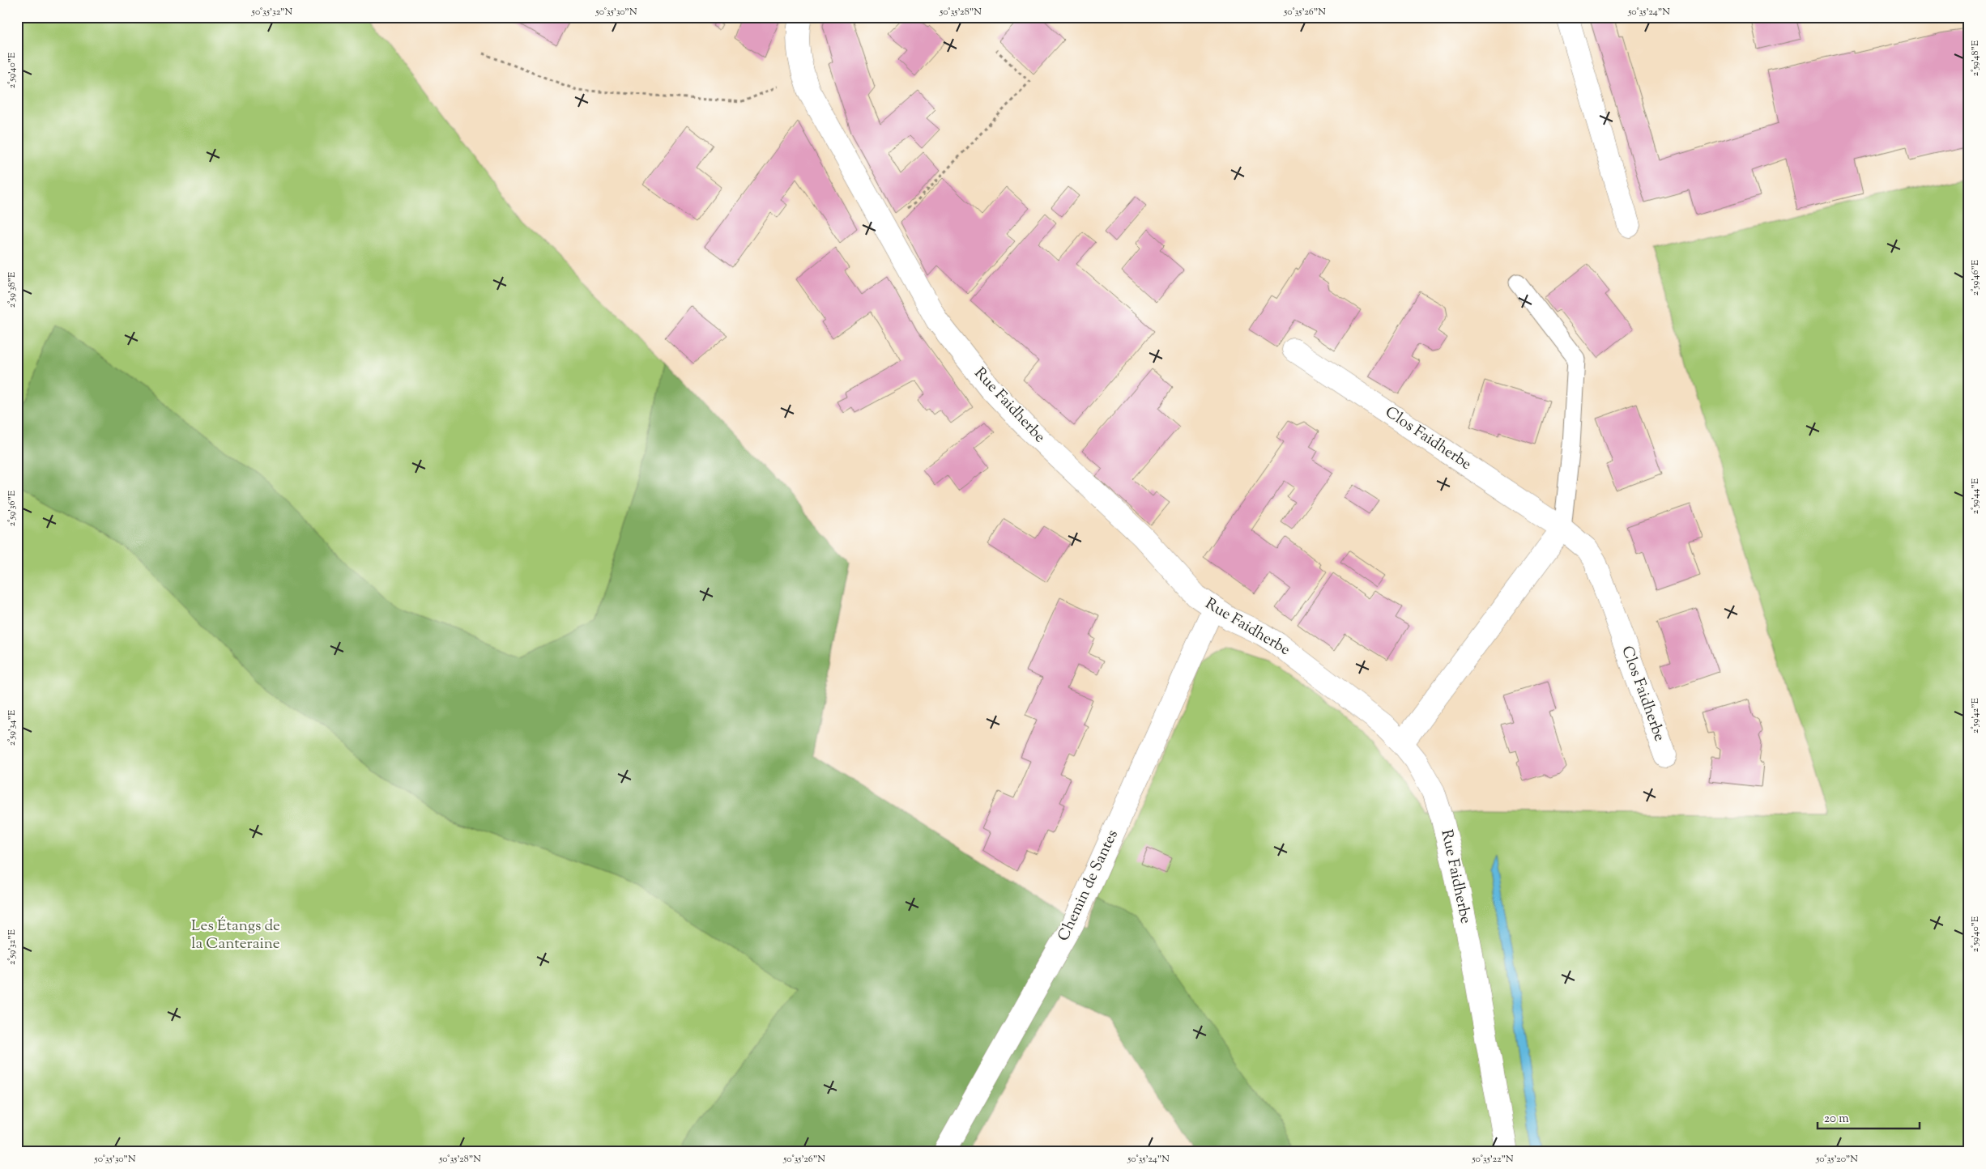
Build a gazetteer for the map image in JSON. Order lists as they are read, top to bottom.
{
  "streets": {
    "street": ["Rue Faidherbe", "Clos Faidherbe", "Chemin de Santes"]
  },
  "crossings": [
    ["Rue Faidherbe", "Chemin de Santes"]
  ],
  "parks": ["Les Étangs de la Canteraine"],
  "scale_bar": "20 m",
  "coordinates": [
    "50°35'32\"N",
    "50°35'30\"N",
    "50°35'28\"N",
    "50°35'26\"N",
    "50°35'24\"N",
    "2°59'48\"E",
    "2°59'40\"E",
    "2°59'46\"E",
    "2°59'38\"E",
    "2°59'44\"E",
    "2°59'36\"E",
    "2°59'42\"E",
    "2°59'34\"E",
    "2°59'32\"E",
    "50°35'22\"N",
    "50°35'20\"N"
  ]
}
